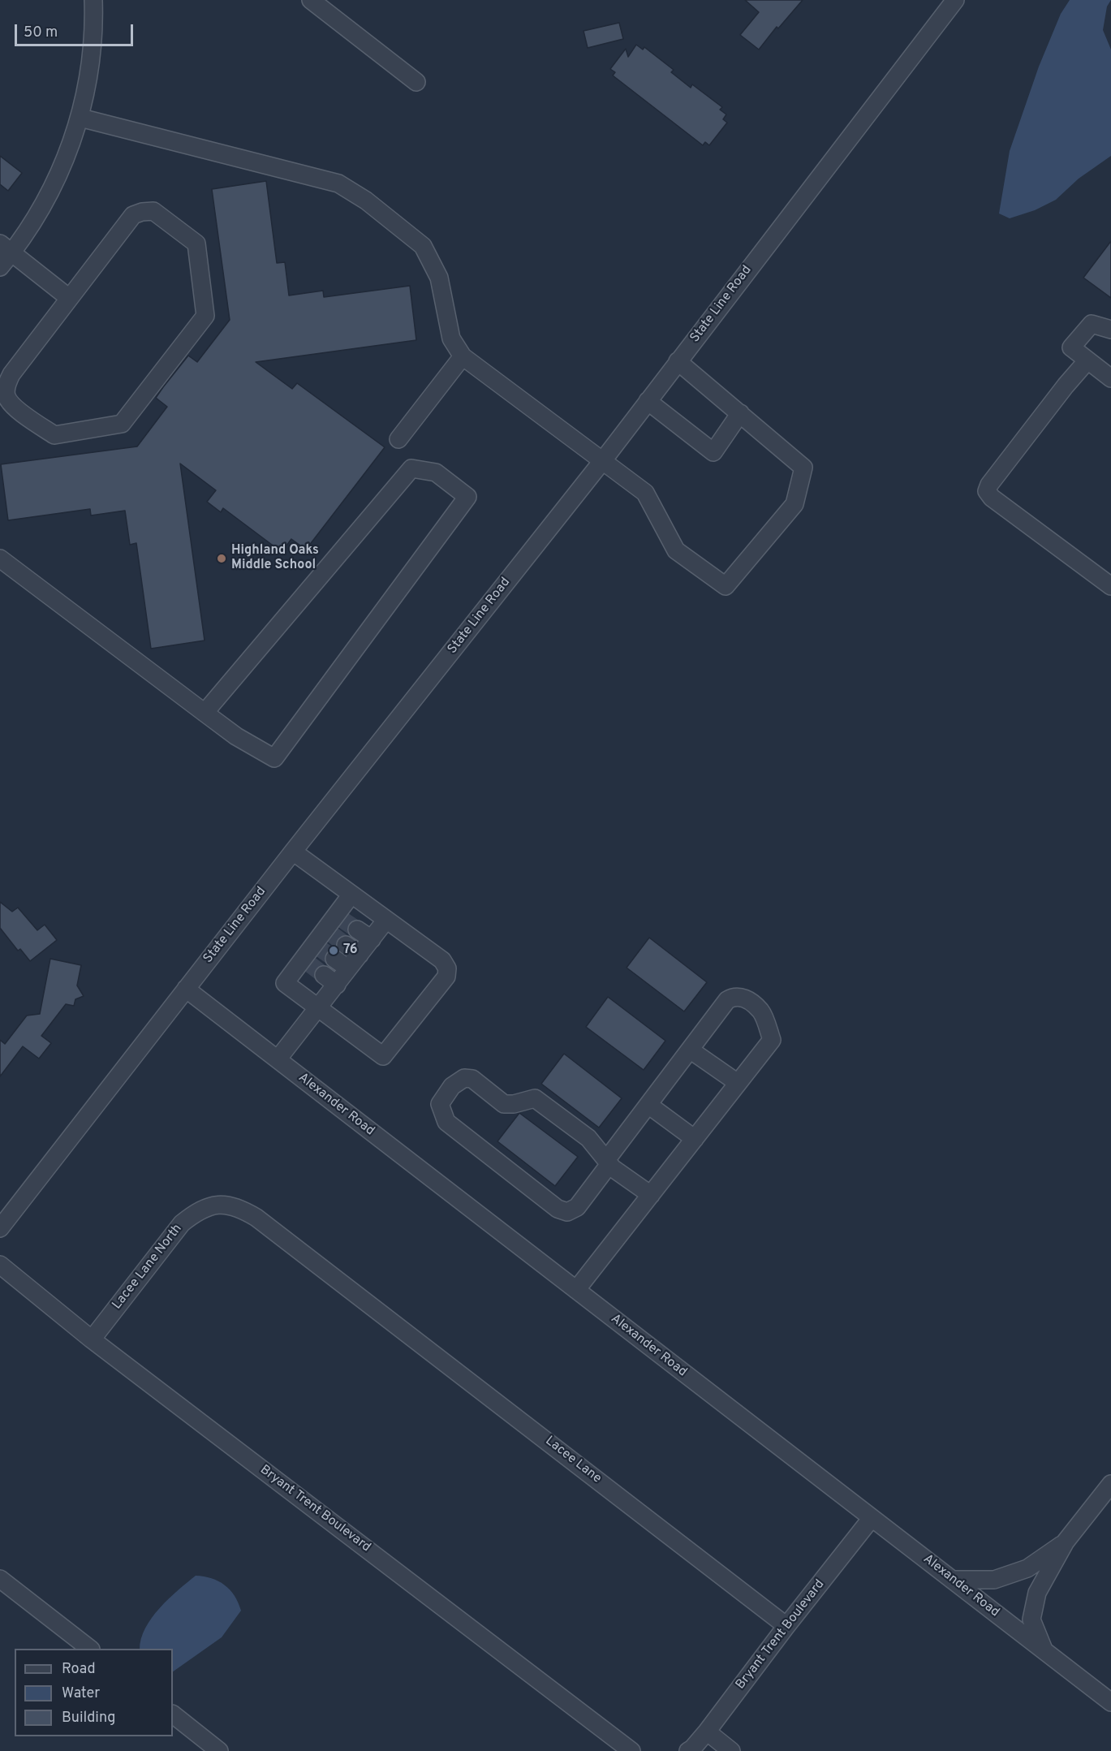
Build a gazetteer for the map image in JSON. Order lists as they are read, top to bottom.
{
  "streets": {
    "street": [
      "State Line Road",
      "Alexander Road",
      "Lacee Lane North",
      "Lacee Lane",
      "Bryant Trent Boulevard"
    ]
  },
  "crossings": [
    ["State Line Road", "Alexander Road"],
    ["Alexander Road", "Bryant Trent Boulevard"],
    ["Lacee Lane North", "Lacee Lane"],
    ["Lacee Lane North", "Bryant Trent Boulevard"],
    ["Lacee Lane", "Bryant Trent Boulevard"]
  ],
  "places": ["Highland Oaks Middle School", "76"],
  "legend": ["Road", "Water", "Building"],
  "scale_bar": "50 m"
}
